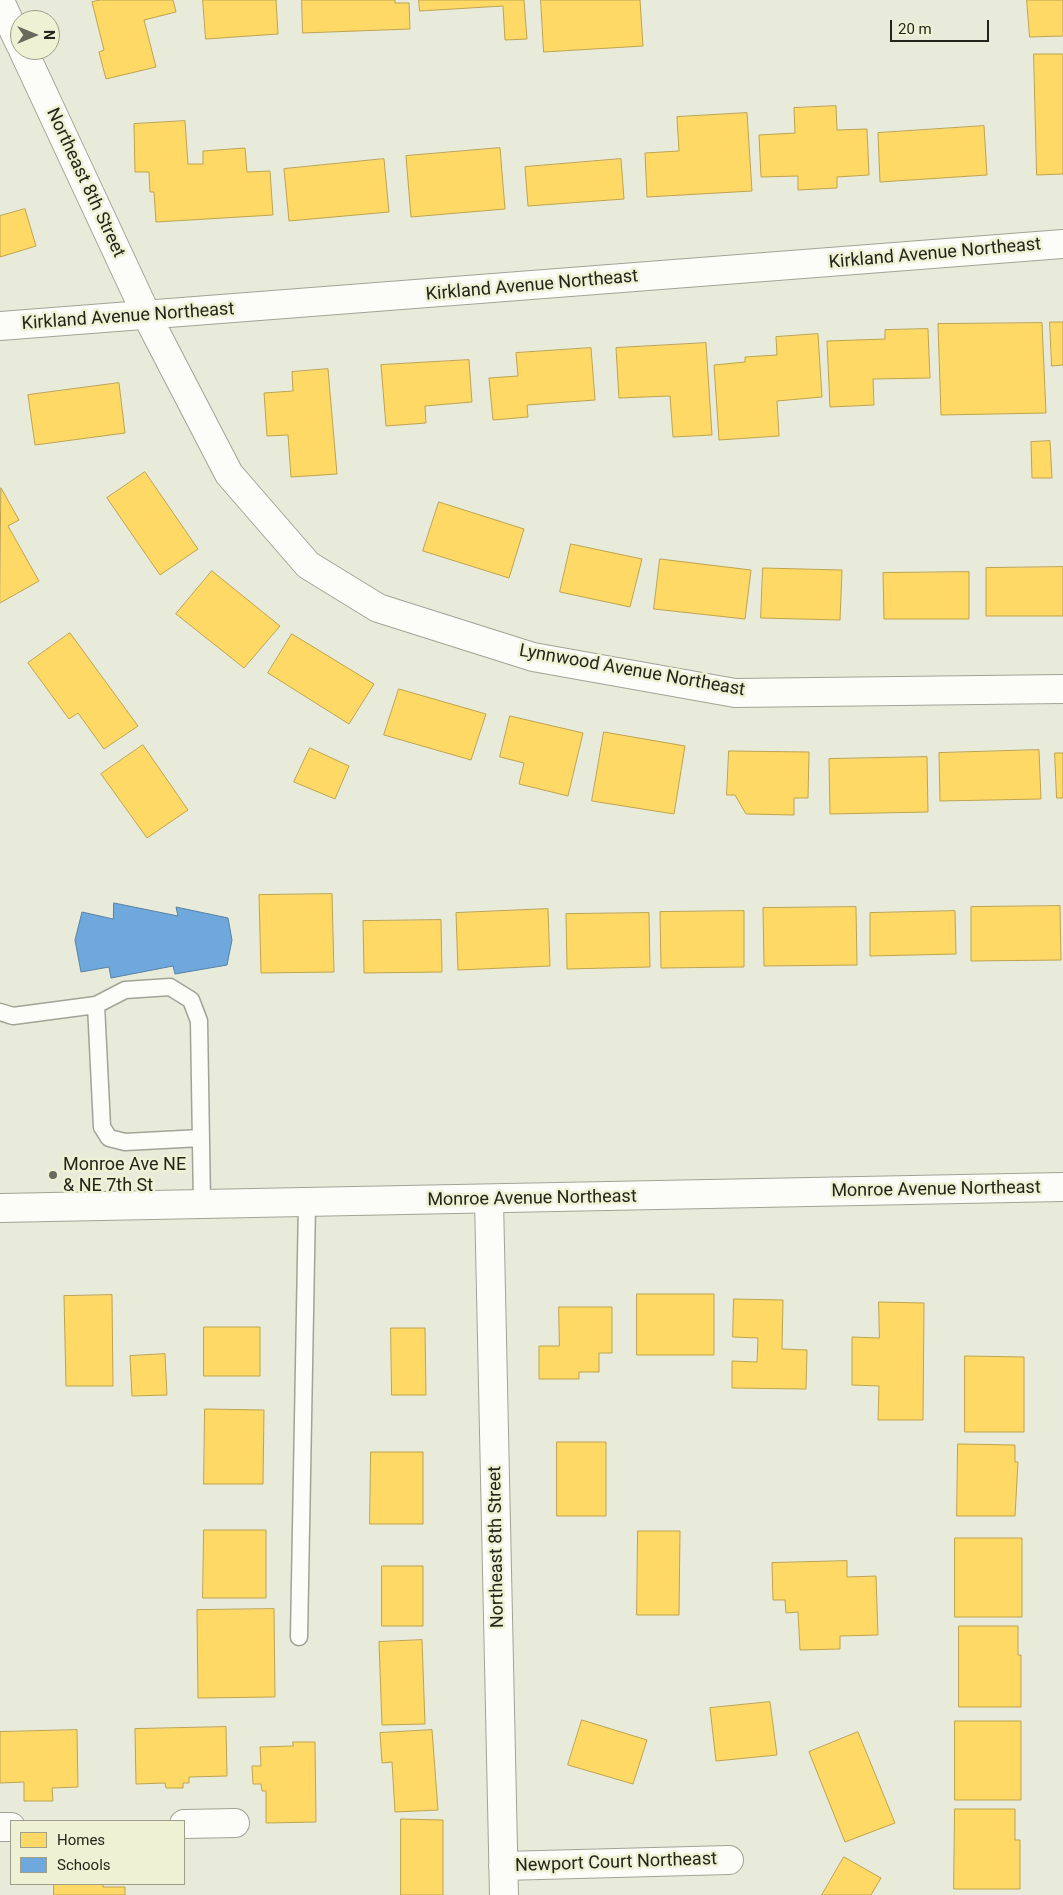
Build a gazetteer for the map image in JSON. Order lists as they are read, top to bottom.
{
  "streets": {
    "street": [
      "Northeast 8th Street",
      "Kirkland Avenue Northeast",
      "Lynnwood Avenue Northeast",
      "Monroe Avenue Northeast",
      "Newport Court Northeast"
    ]
  },
  "crossings": [
    ["Northeast 8th Street", "Kirkland Avenue Northeast"],
    ["Northeast 8th Street", "Lynnwood Avenue Northeast"],
    ["Northeast 8th Street", "Monroe Avenue Northeast"],
    ["Northeast 8th Street", "Newport Court Northeast"],
    ["Kirkland Avenue Northeast", "Lynnwood Avenue Northeast"]
  ],
  "places": ["Monroe Ave NE & NE 7th St"],
  "legend": ["Homes", "Schools"],
  "scale_bar": "20 m",
  "north": "right"
}
